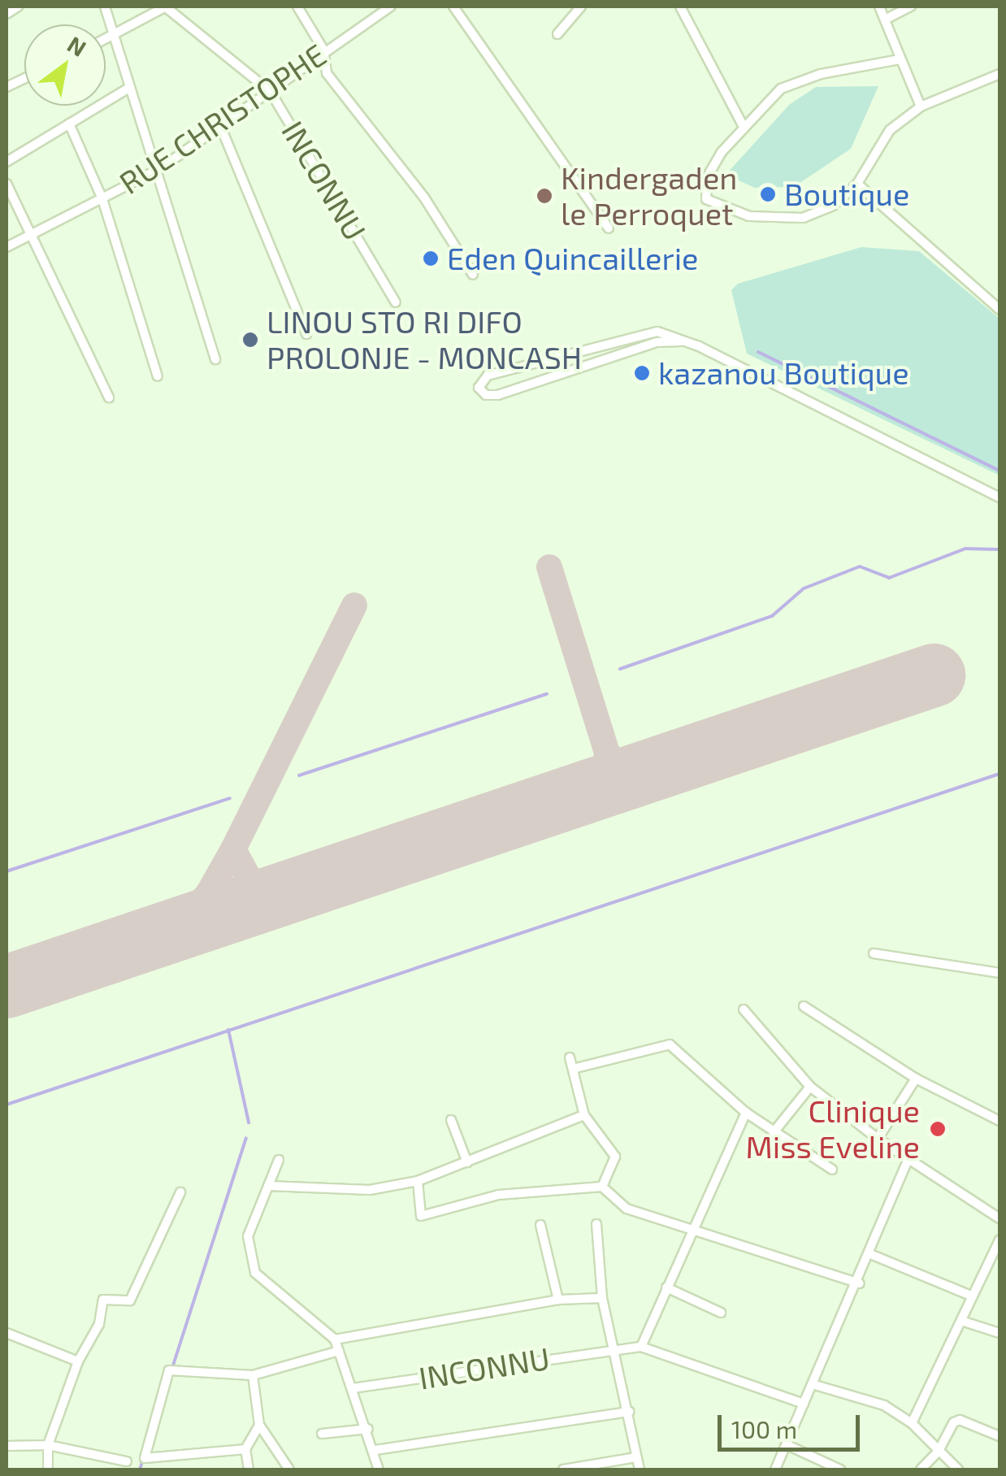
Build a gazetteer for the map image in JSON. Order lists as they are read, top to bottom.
{
  "streets": {
    "street": ["RUE CHRISTOPHE", "INCONNU"]
  },
  "crossings": [
    ["RUE CHRISTOPHE", "INCONNU"]
  ],
  "places": [
    "Boutique",
    "Kindergaden le Perroquet",
    "Eden Quincaillerie",
    "LINOU STO RI DIFO PROLONJE - MONCASH",
    "kazanou Boutique",
    "Clinique Miss Eveline"
  ],
  "scale_bar": "100 m",
  "north": "top right"
}
